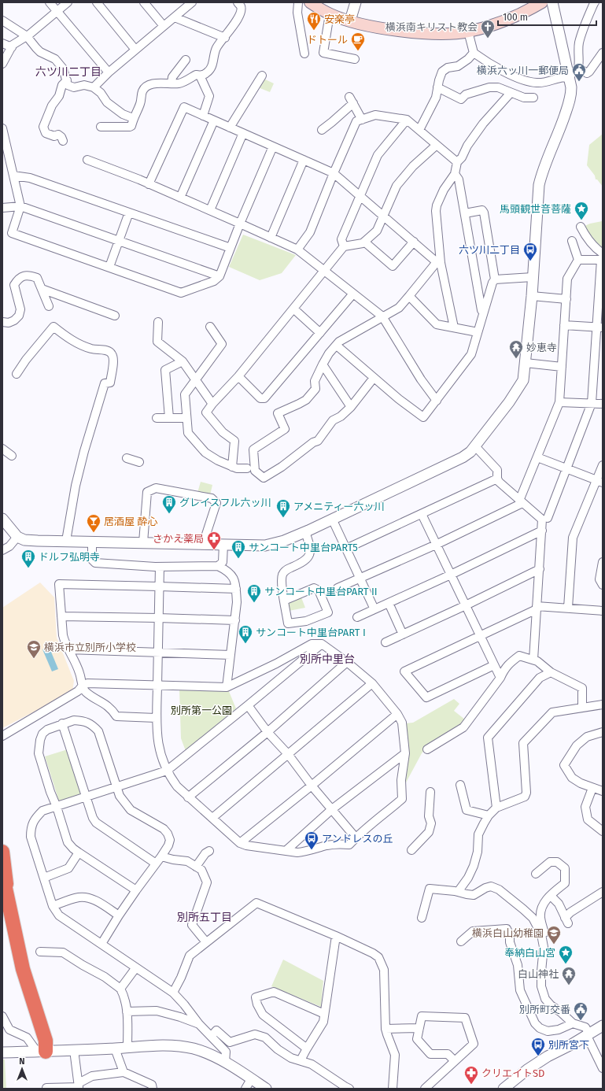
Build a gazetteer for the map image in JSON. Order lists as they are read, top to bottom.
{
  "districts": ["六ツ川二丁目", "別所中里台", "別所五丁目"],
  "parks": ["別所第一公園"],
  "places": {
    "restaurant": ["安楽亭"],
    "church": ["横浜南キリスト教会"],
    "cafe": ["ドトール"],
    "public building": ["横浜六ッ川一郵便局", "別所町交番"],
    "place": ["馬頭観世音菩薩", "奉納白山宮"],
    "bus stop": ["六ツ川二丁目", "アンドレスの丘", "別所宮下"],
    "temple": ["妙恵寺", "白山神社"],
    "building": [
      "グレイスフル六ッ川",
      "アメニティー六ッ川",
      "サンコート中里台PART5",
      "ドルフ弘明寺",
      "サンコート中里台PART II",
      "サンコート中里台PART I"
    ],
    "bar": ["居酒屋 酔心"],
    "pharmacy": ["さかえ薬局", "クリエイトSD"],
    "school or university": ["横浜市立別所小学校", "横浜白山幼稚園"]
  },
  "scale_bar": "100 m",
  "north": "top"
}
